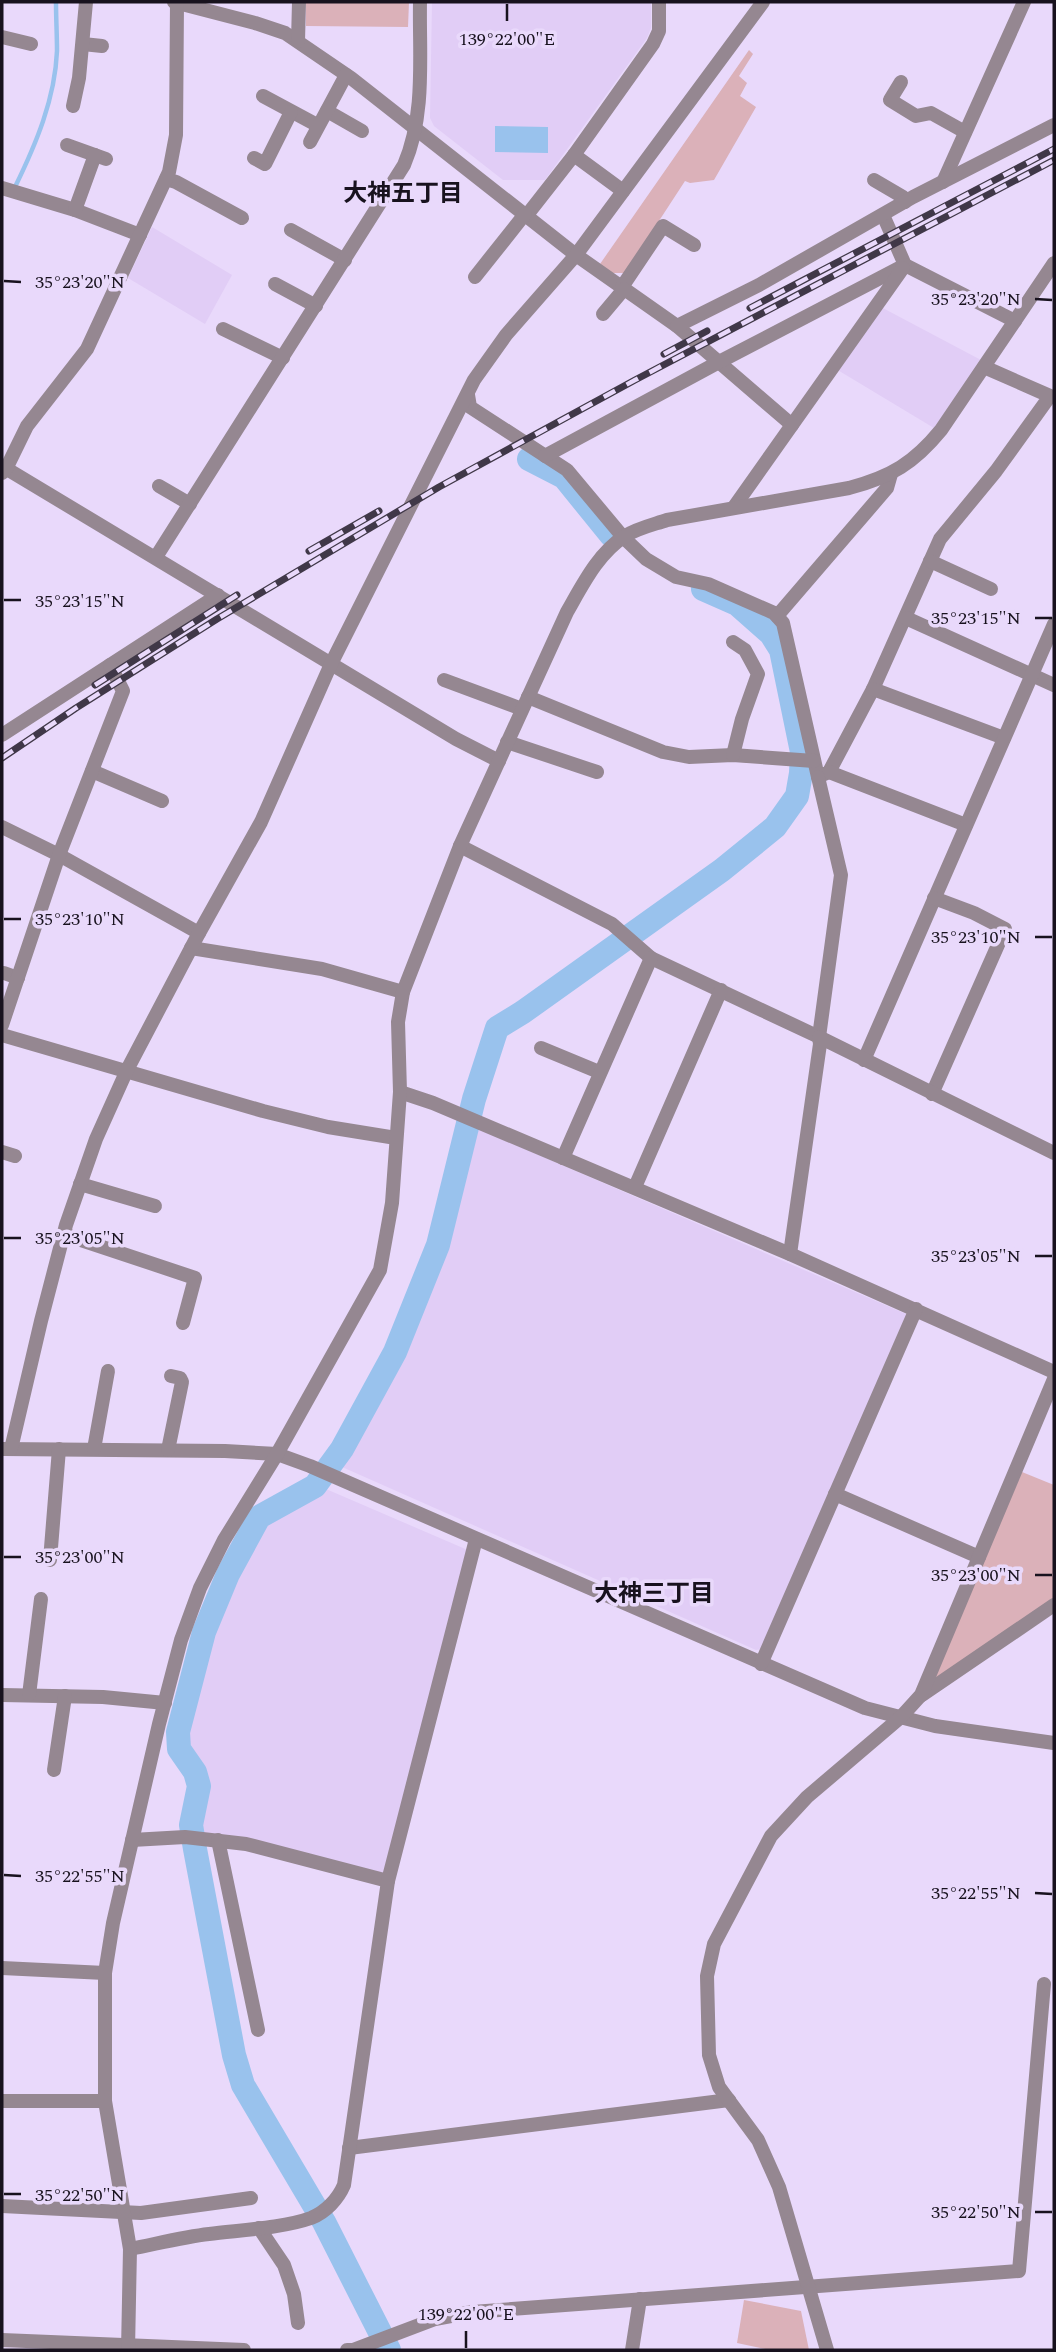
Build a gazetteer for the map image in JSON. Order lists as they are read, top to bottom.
{
  "districts": ["大神五丁目", "大神三丁目"],
  "coordinates": [
    "139°22'00\"E",
    "35°23'20\"N",
    "35°23'15\"N",
    "35°23'10\"N",
    "35°23'05\"N",
    "35°23'00\"N",
    "35°22'55\"N",
    "35°22'50\"N"
  ]
}
